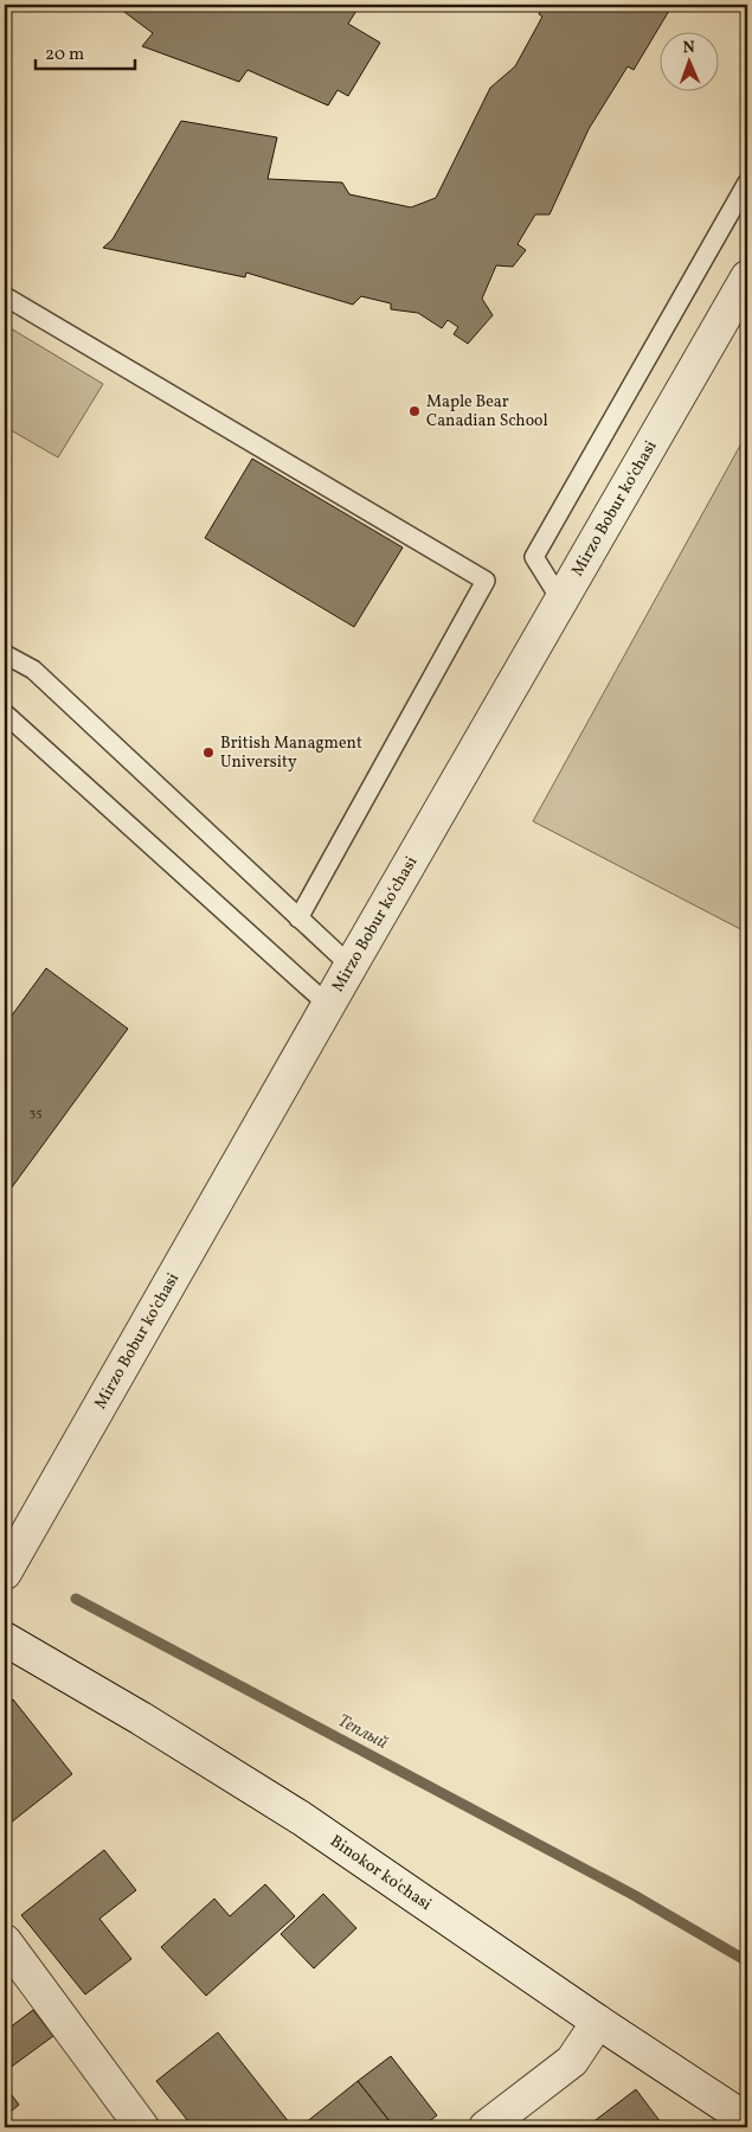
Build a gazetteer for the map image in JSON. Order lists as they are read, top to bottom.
{
  "streets": {
    "street": ["Mirzo Bobur ko‘chasi", "Binokor ko'chasi"]
  },
  "water": ["Теплый"],
  "places": ["Maple Bear Canadian School", "British Managment University"],
  "house_numbers": ["35"],
  "scale_bar": "20 m",
  "north": "top"
}
